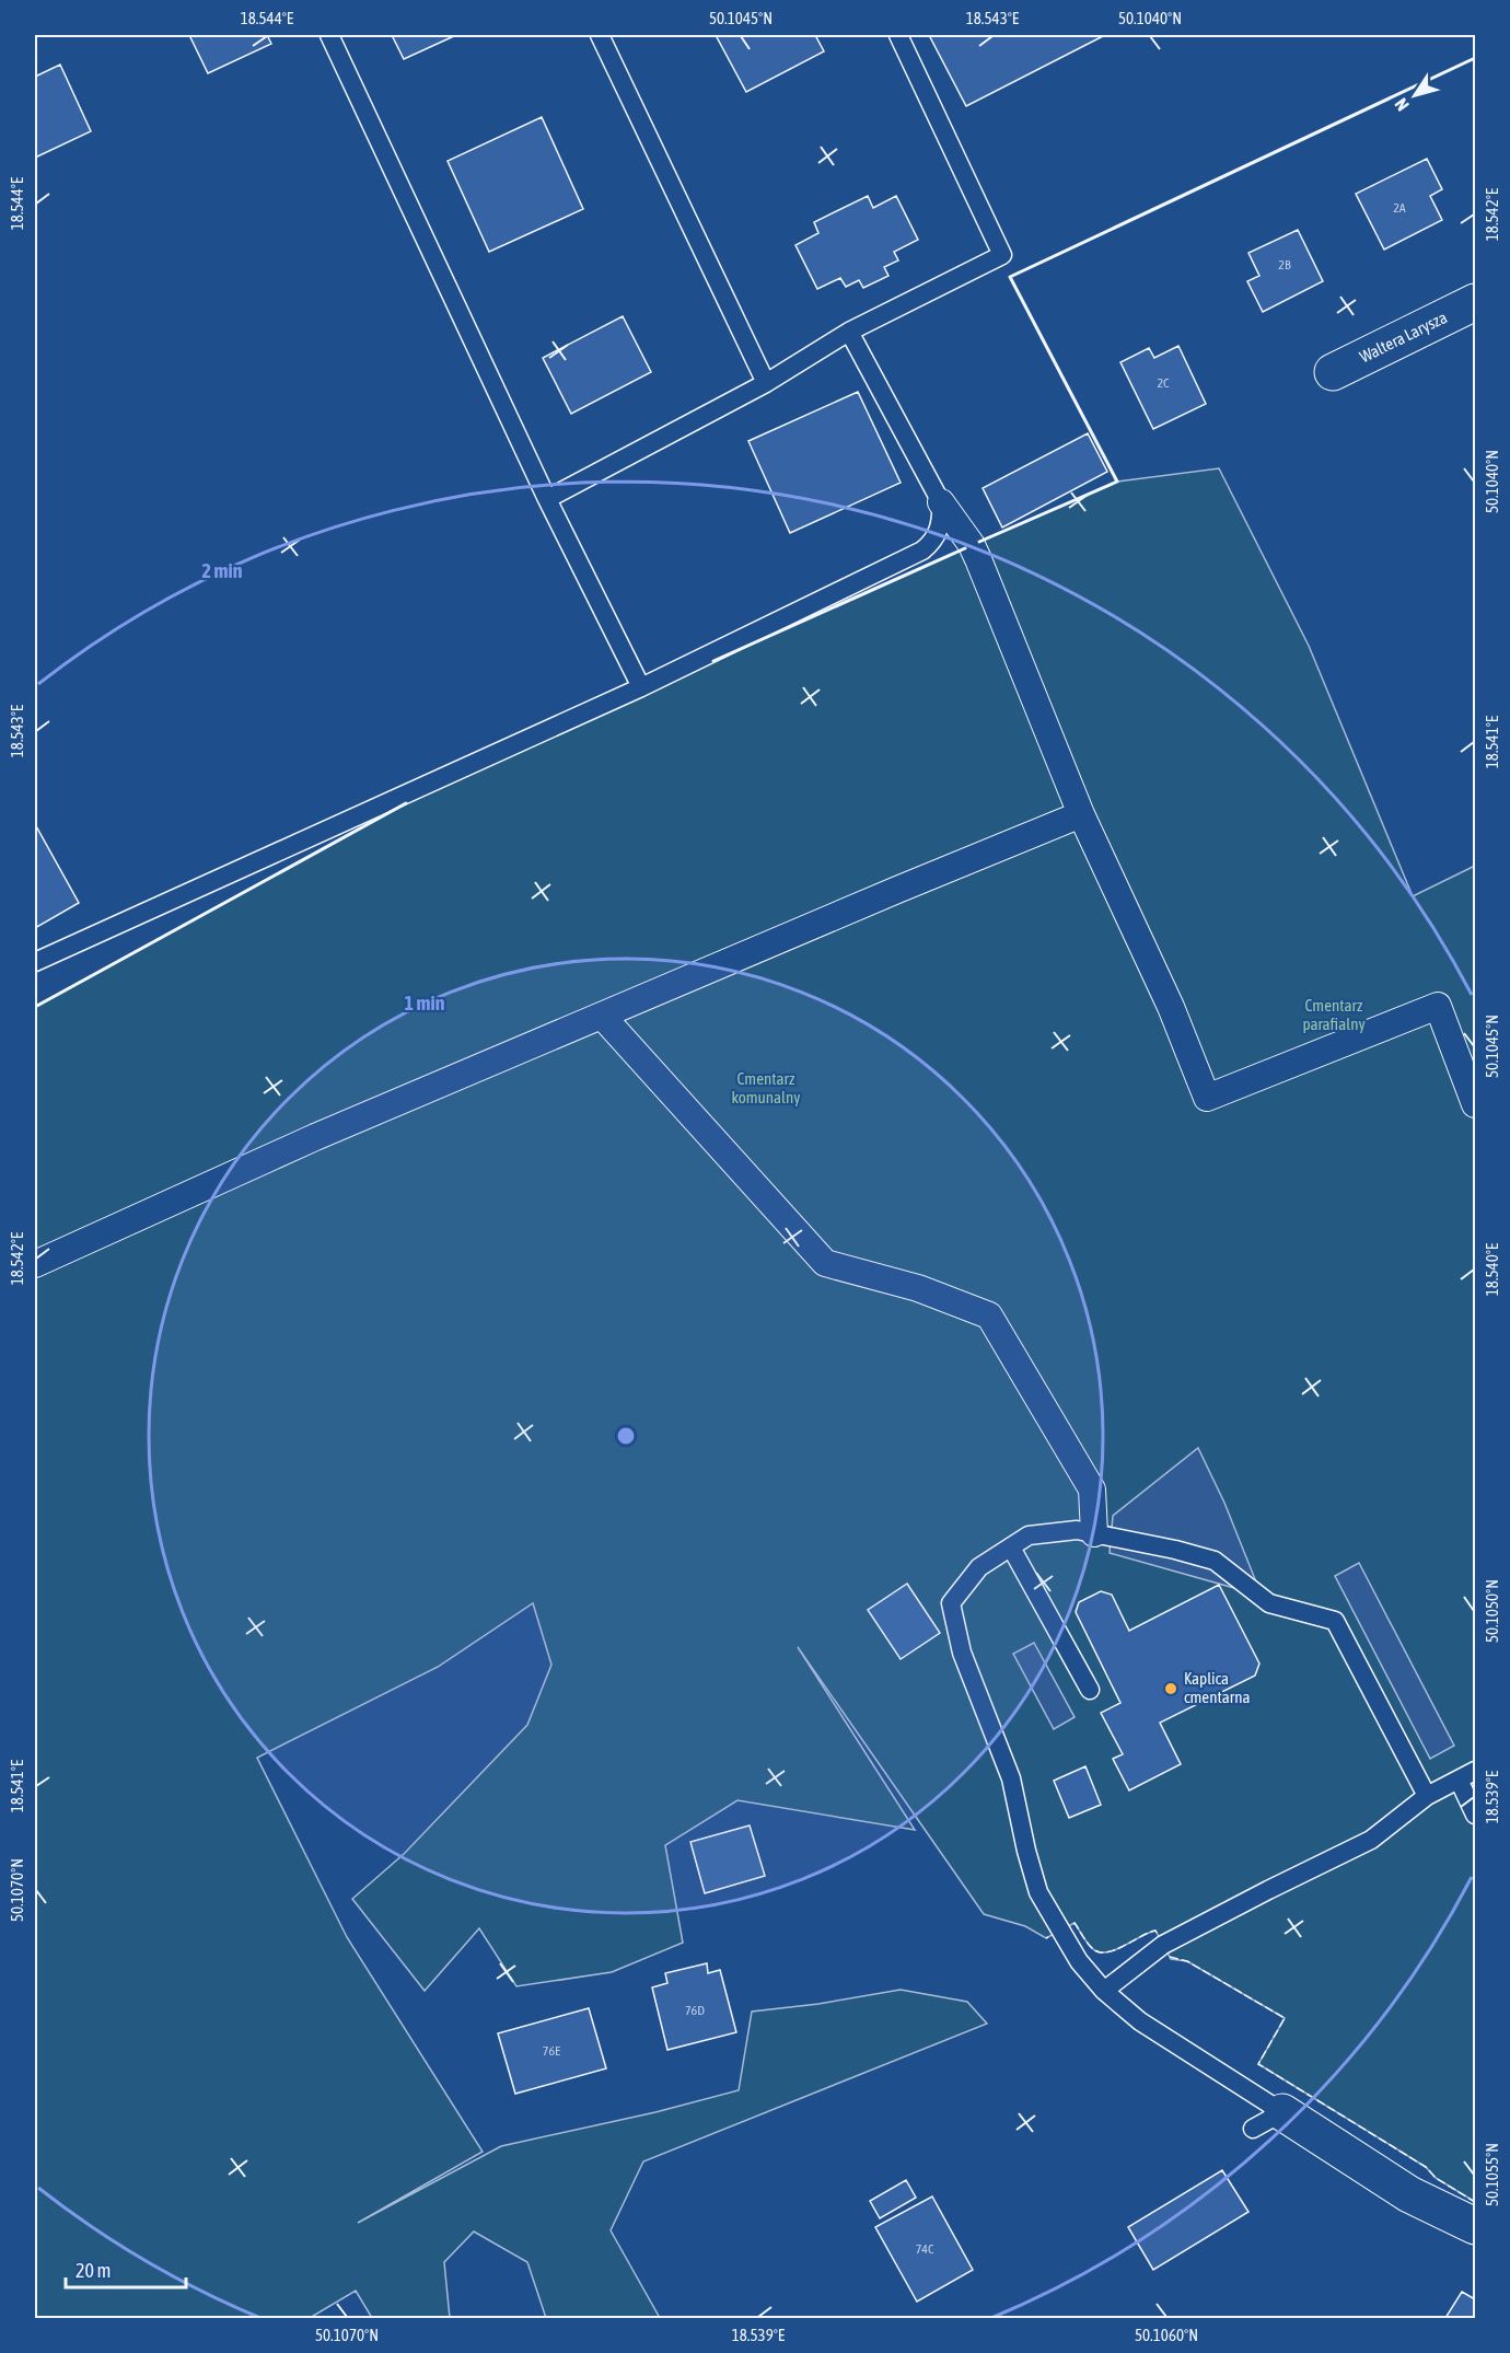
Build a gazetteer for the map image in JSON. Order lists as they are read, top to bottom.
{
  "streets": {
    "street": ["Waltera Larysza"]
  },
  "parks": ["Cmentarz parafialny", "Cmentarz komunalny"],
  "places": ["Kaplica cmentarna"],
  "house_numbers": [
    "2A",
    "2B",
    "2C",
    "76D",
    "76E",
    "74C"
  ],
  "scale_bar": "20 m",
  "north": "bottom left",
  "coordinates": [
    "18.544°E",
    "50.1045°N",
    "18.543°E",
    "50.1040°N",
    "18.542°E",
    "18.541°E",
    "18.540°E",
    "50.1050°N",
    "18.539°E",
    "50.1070°N",
    "50.1055°N",
    "50.1060°N"
  ],
  "rings": ["2 min", "1 min"]
}
